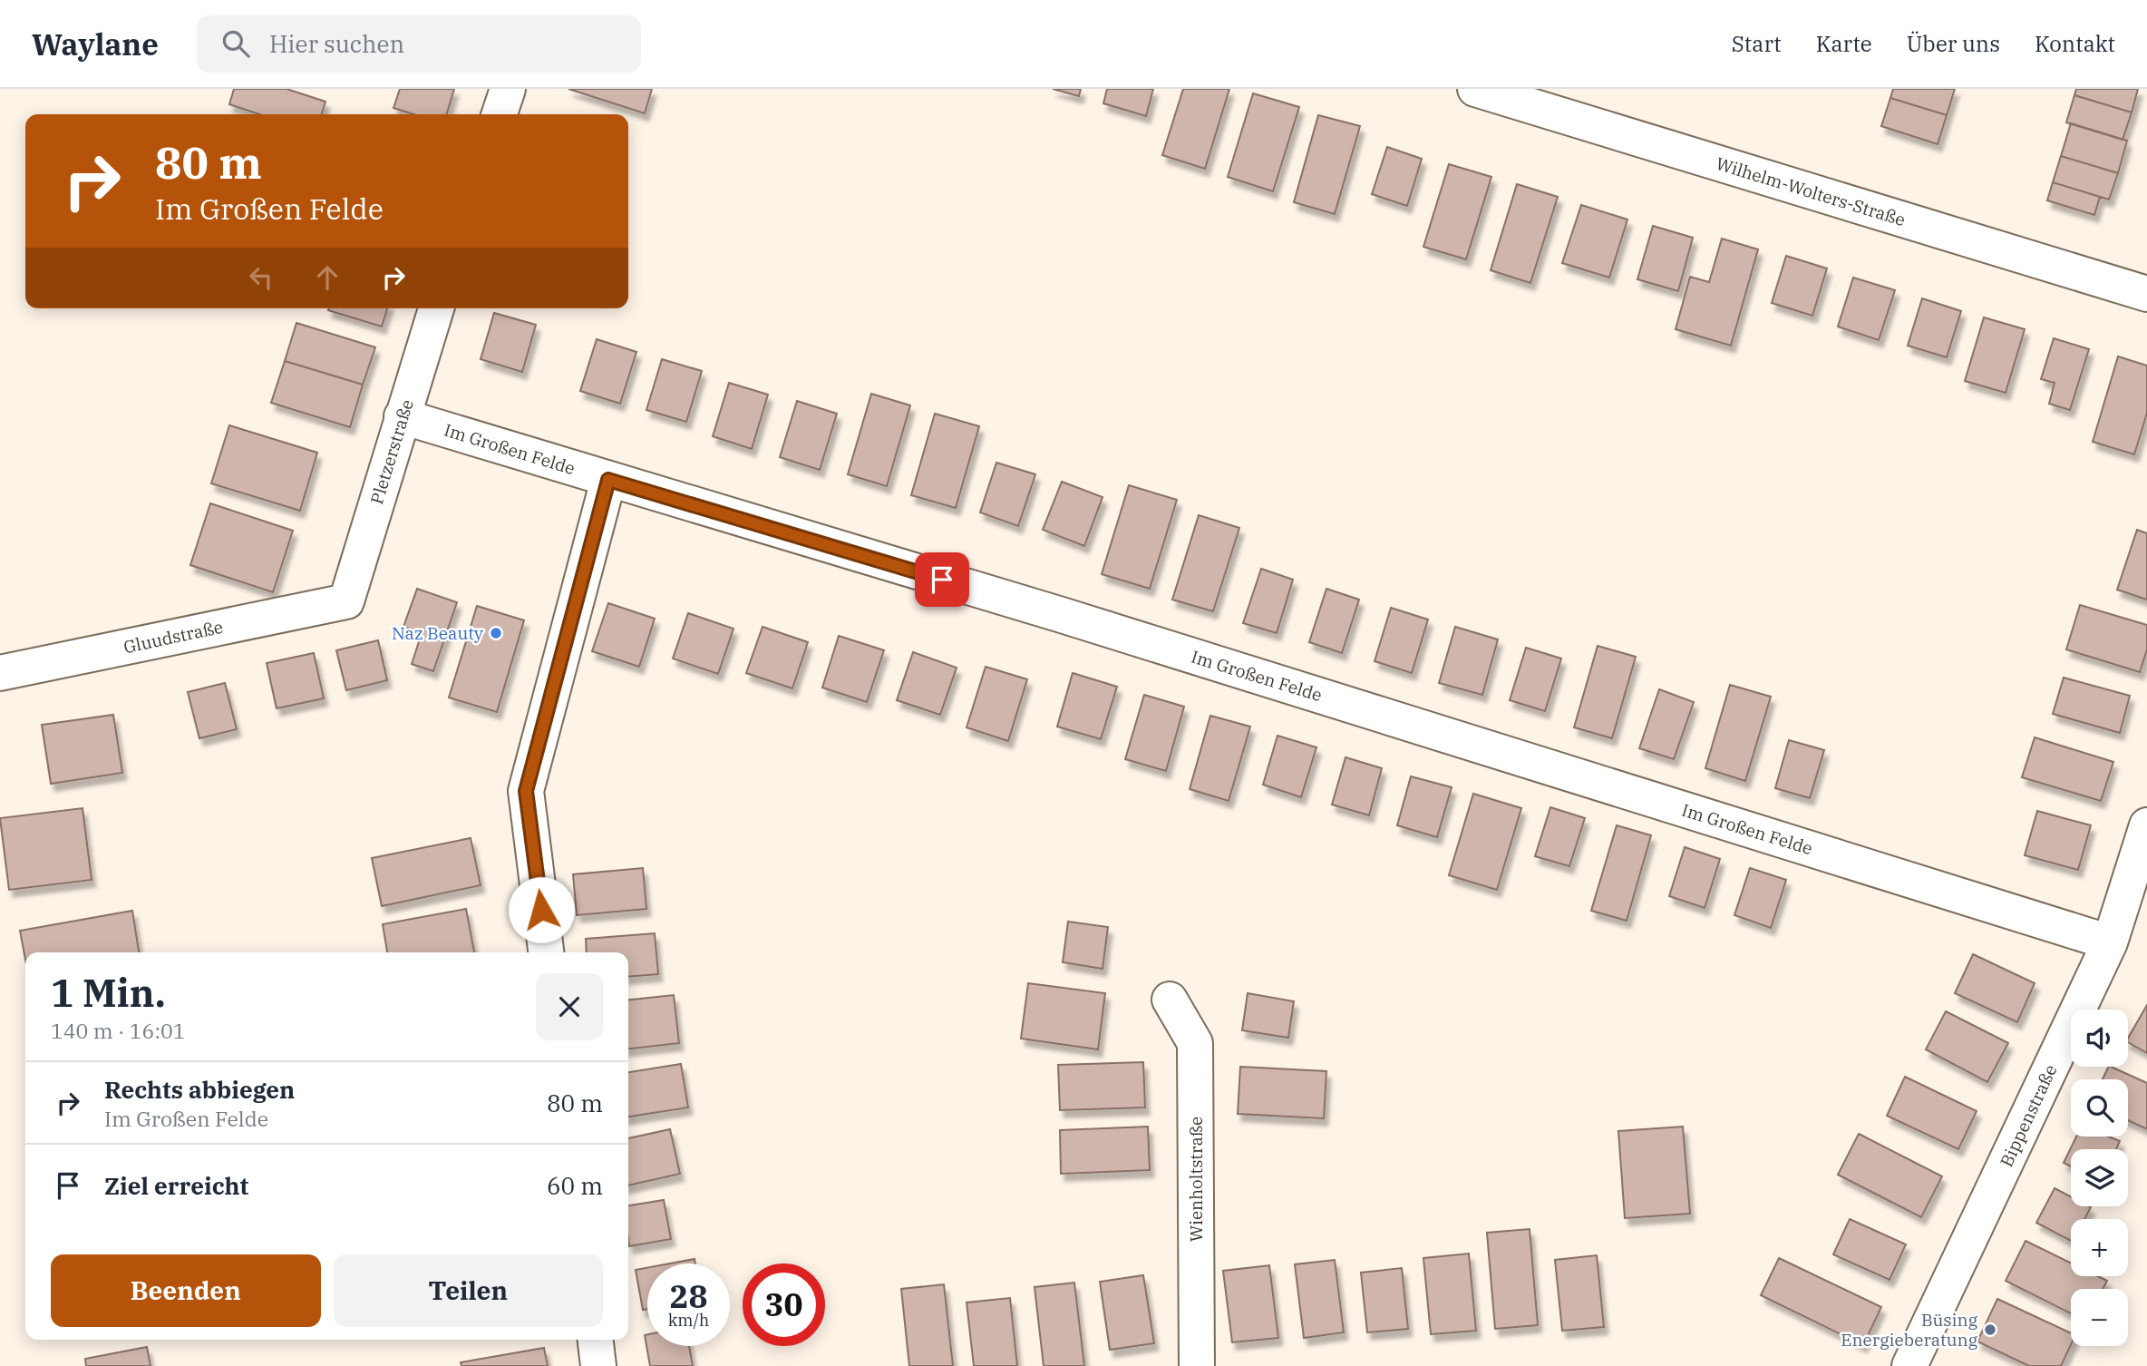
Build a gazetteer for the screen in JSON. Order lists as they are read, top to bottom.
{
  "streets": {
    "street": [
      "Wilhelm-Wolters-Straße",
      "Im Großen Felde",
      "Pletzerstraße",
      "Gluudstraße",
      "Bippenstraße",
      "Wienholtstraße"
    ]
  },
  "crossings": [
    ["Im Großen Felde", "Pletzerstraße"],
    ["Im Großen Felde", "Bippenstraße"],
    ["Pletzerstraße", "Gluudstraße"]
  ],
  "places": ["Naz Beauty", "Büsing Energieberatung"],
  "page": {
    "header": "Waylane",
    "search": "Hier suchen",
    "nav": [
      "Start",
      "Karte",
      "Über uns",
      "Kontakt"
    ],
    "turn": ["80 m", "Im Großen Felde"],
    "heading": ["1 Min.", "140 m · 16:01"],
    "map_buttons": ["+", "−"],
    "list": [
      {
        "name": "Rechts abbiegen",
        "note": "Im Großen Felde",
        "value": "80 m"
      },
      {
        "name": "Ziel erreicht",
        "value": "60 m"
      }
    ],
    "buttons": ["Beenden", "Teilen"],
    "speed": "28 km/h",
    "limit": "30"
  }
}
